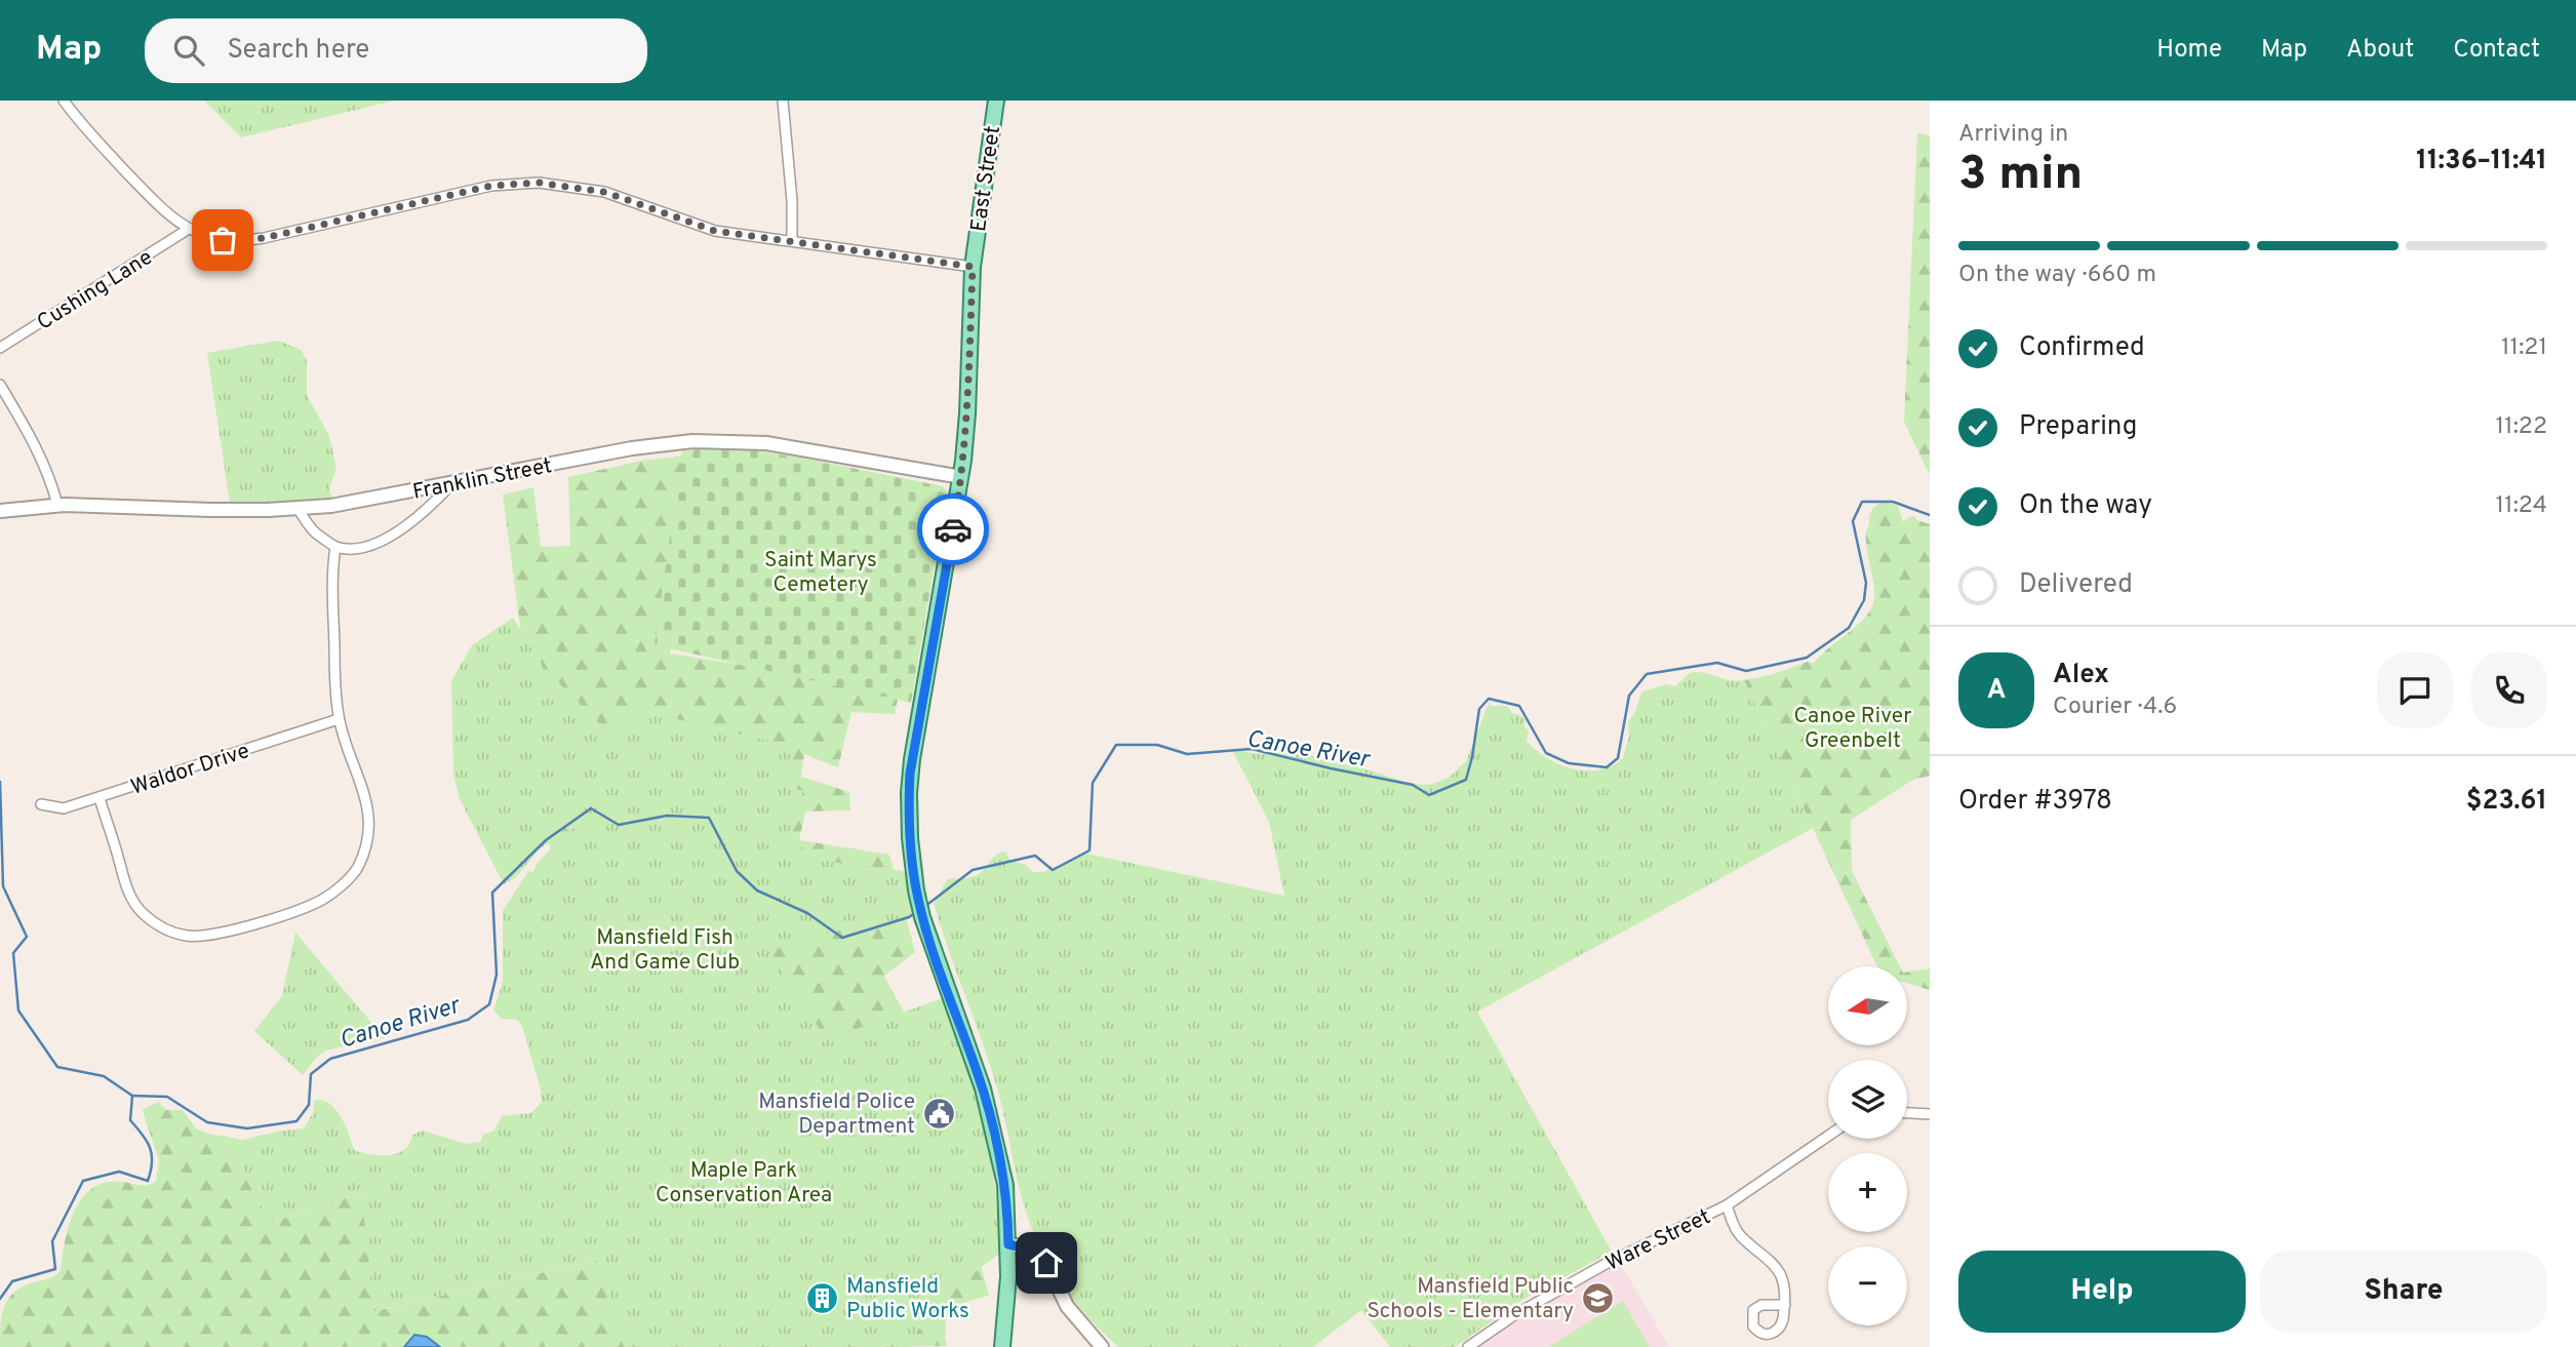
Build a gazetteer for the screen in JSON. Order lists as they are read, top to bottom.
{
  "streets": {
    "main road": ["East Street"],
    "street": [
      "Cushing Lane",
      "Franklin Street",
      "Waldor Drive",
      "Ware Street"
    ]
  },
  "crossings": [
    ["East Street", "Franklin Street"]
  ],
  "water": ["Canoe River"],
  "parks": [
    "Saint Marys Cemetery",
    "Canoe River Greenbelt",
    "Mansfield Fish And Game Club",
    "Maple Park Conservation Area"
  ],
  "places": {
    "public building": ["Mansfield Police Department"],
    "building": ["Mansfield Public Works"],
    "school or university": ["Mansfield Public Schools - Elementary"]
  },
  "north": "left",
  "page": {
    "header": "Map",
    "search": "Search here",
    "nav": [
      "Home",
      "Map",
      "About",
      "Contact"
    ],
    "heading": ["3 min", "Arriving in", "11:36–11:41"],
    "panel": [
      "Alex",
      "Courier · 4.6",
      "Order #3978",
      "$23.61"
    ],
    "bar": "On the way · 660 m",
    "list": [
      ["Confirmed", "11:21"],
      ["Preparing", "11:22"],
      ["On the way", "11:24"],
      "Delivered"
    ],
    "round": "A",
    "map_buttons": ["+", "−"],
    "buttons": ["Help", "Share"]
  }
}
